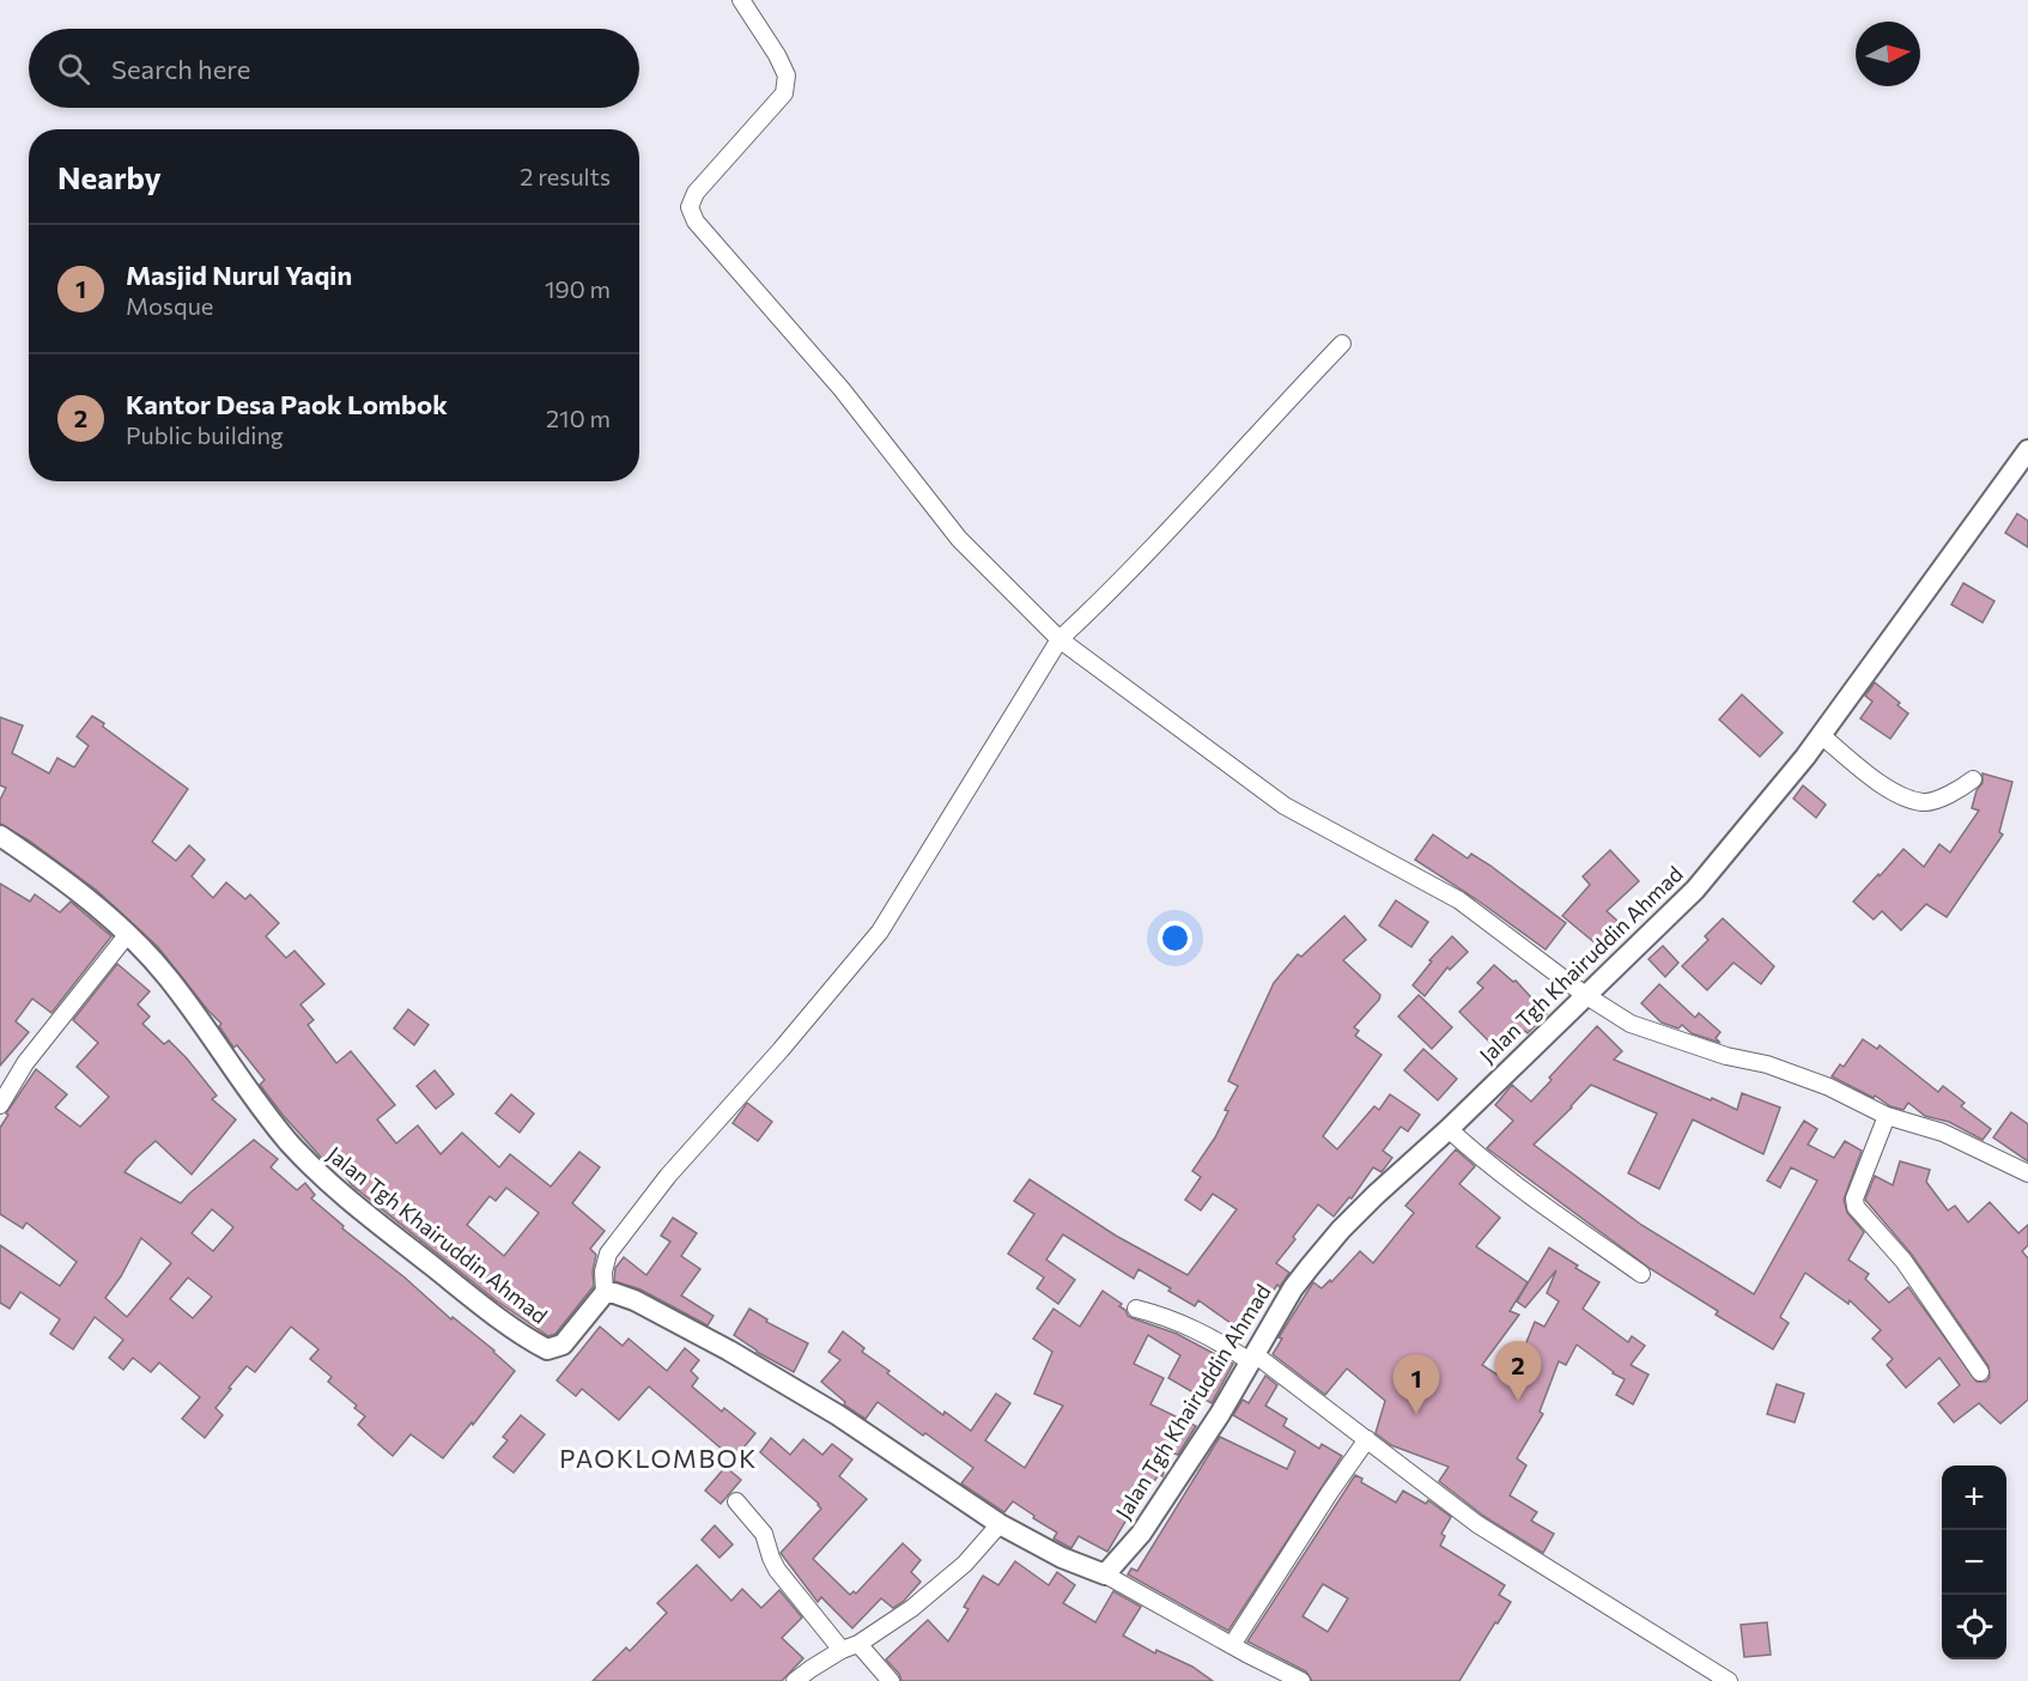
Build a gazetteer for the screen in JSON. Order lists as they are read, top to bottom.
{
  "streets": {
    "street": ["Jalan Tgh Khairuddin Ahmad"]
  },
  "districts": ["PAOKLOMBOK"],
  "north": "right",
  "page": {
    "search": "Search here",
    "heading": ["Nearby", "2 results"],
    "list": [
      {
        "mark": "1",
        "name": "Masjid Nurul Yaqin",
        "note": "Mosque",
        "value": "190 m"
      },
      {
        "mark": "2",
        "name": "Kantor Desa Paok Lombok",
        "note": "Public building",
        "value": "210 m"
      }
    ],
    "pins": ["2", "1"],
    "map_buttons": ["+", "−"]
  }
}
